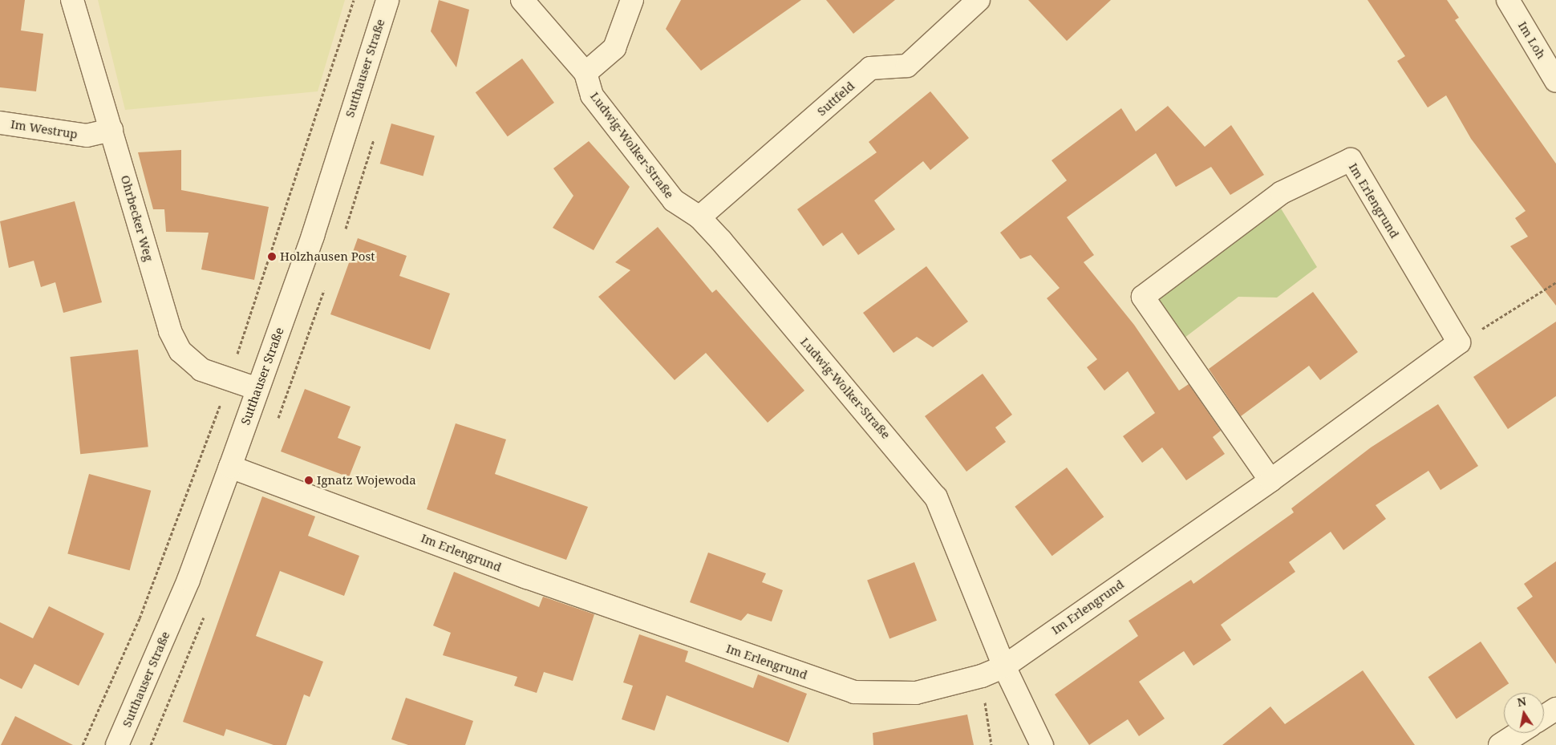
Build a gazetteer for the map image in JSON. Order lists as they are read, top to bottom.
{
  "streets": {
    "street": [
      "Im Loh",
      "Sutthauser Straße",
      "Suttfeld",
      "Im Westrup",
      "Ludwig-Wolker-Straße",
      "Im Erlengrund",
      "Ohrbecker Weg"
    ]
  },
  "crossings": [
    ["Sutthauser Straße", "Im Erlengrund"],
    ["Sutthauser Straße", "Ohrbecker Weg"],
    ["Suttfeld", "Ludwig-Wolker-Straße"],
    ["Im Westrup", "Ohrbecker Weg"],
    ["Ludwig-Wolker-Straße", "Im Erlengrund"]
  ],
  "places": ["Holzhausen Post", "Ignatz Wojewoda"],
  "north": "top"
}
